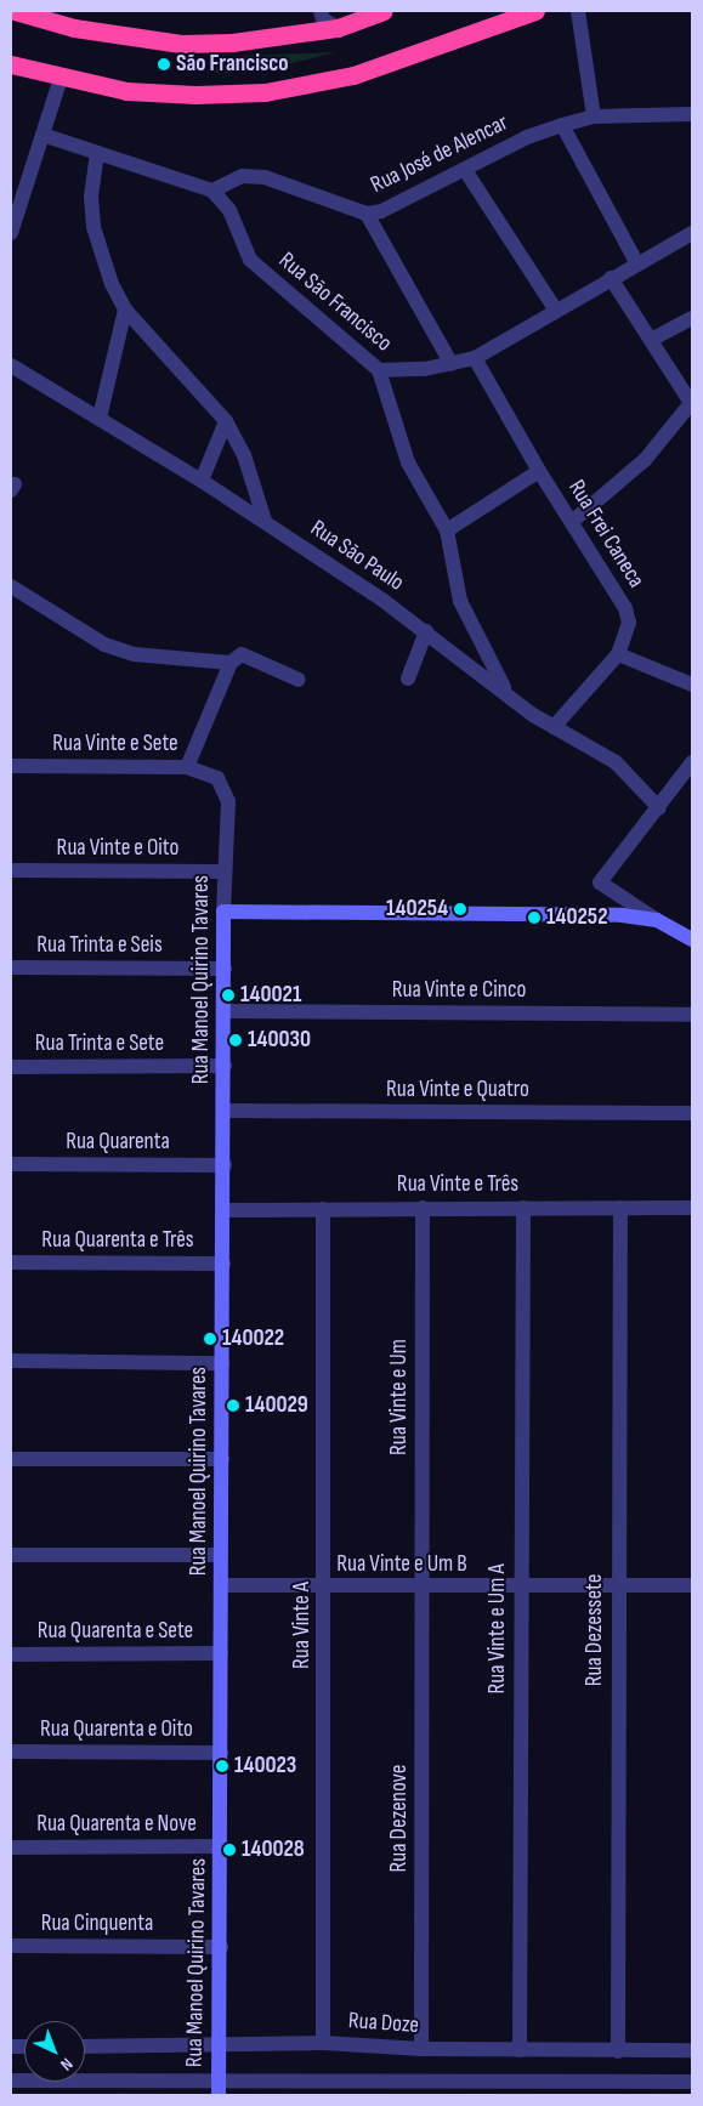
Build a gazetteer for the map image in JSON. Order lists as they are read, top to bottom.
{
  "streets": {
    "main road": ["Rua Manoel Quirino Tavares"],
    "street": [
      "Rua José de Alencar",
      "Rua São Francisco",
      "Rua Frei Caneca",
      "Rua São Paulo",
      "Rua Vinte e Sete",
      "Rua Vinte e Oito",
      "Rua Trinta e Seis",
      "Rua Vinte e Cinco",
      "Rua Trinta e Sete",
      "Rua Vinte e Quatro",
      "Rua Quarenta",
      "Rua Vinte e Três",
      "Rua Quarenta e Três",
      "Rua Vinte e Um",
      "Rua Vinte e Um B",
      "Rua Vinte A",
      "Rua Vinte e Um A",
      "Rua Dezessete",
      "Rua Quarenta e Sete",
      "Rua Quarenta e Oito",
      "Rua Dezenove",
      "Rua Quarenta e Nove",
      "Rua Cinquenta",
      "Rua Doze"
    ]
  },
  "crossings": [
    ["Rua José de Alencar", "Rua São Francisco"],
    ["Rua São Francisco", "Rua Frei Caneca"],
    ["Rua Frei Caneca", "Rua São Paulo"],
    ["Rua Vinte e Sete", "Rua Manoel Quirino Tavares"],
    ["Rua Vinte e Oito", "Rua Manoel Quirino Tavares"],
    ["Rua Trinta e Seis", "Rua Manoel Quirino Tavares"],
    ["Rua Manoel Quirino Tavares", "Rua Vinte e Cinco"],
    ["Rua Manoel Quirino Tavares", "Rua Trinta e Sete"],
    ["Rua Manoel Quirino Tavares", "Rua Vinte e Quatro"],
    ["Rua Manoel Quirino Tavares", "Rua Quarenta"],
    ["Rua Manoel Quirino Tavares", "Rua Vinte e Três"],
    ["Rua Manoel Quirino Tavares", "Rua Quarenta e Três"],
    ["Rua Manoel Quirino Tavares", "Rua Vinte e Um B"],
    ["Rua Manoel Quirino Tavares", "Rua Quarenta e Sete"],
    ["Rua Manoel Quirino Tavares", "Rua Quarenta e Oito"],
    ["Rua Manoel Quirino Tavares", "Rua Quarenta e Nove"],
    ["Rua Manoel Quirino Tavares", "Rua Cinquenta"],
    ["Rua Manoel Quirino Tavares", "Rua Doze"],
    ["Rua Vinte e Três", "Rua Vinte e Um"],
    ["Rua Vinte e Três", "Rua Vinte A"],
    ["Rua Vinte e Três", "Rua Vinte e Um A"],
    ["Rua Vinte e Três", "Rua Dezessete"],
    ["Rua Vinte e Um", "Rua Vinte e Um B"],
    ["Rua Vinte e Um", "Rua Dezenove"],
    ["Rua Vinte e Um B", "Rua Vinte A"],
    ["Rua Vinte e Um B", "Rua Vinte e Um A"],
    ["Rua Vinte e Um B", "Rua Dezessete"],
    ["Rua Vinte e Um B", "Rua Dezenove"],
    ["Rua Vinte A", "Rua Doze"],
    ["Rua Vinte e Um A", "Rua Doze"],
    ["Rua Dezessete", "Rua Doze"],
    ["Rua Dezenove", "Rua Doze"]
  ],
  "places": [
    "São Francisco",
    "140254",
    "140252",
    "140021",
    "140030",
    "140022",
    "140029",
    "140023",
    "140028"
  ],
  "north": "bottom right"
}
